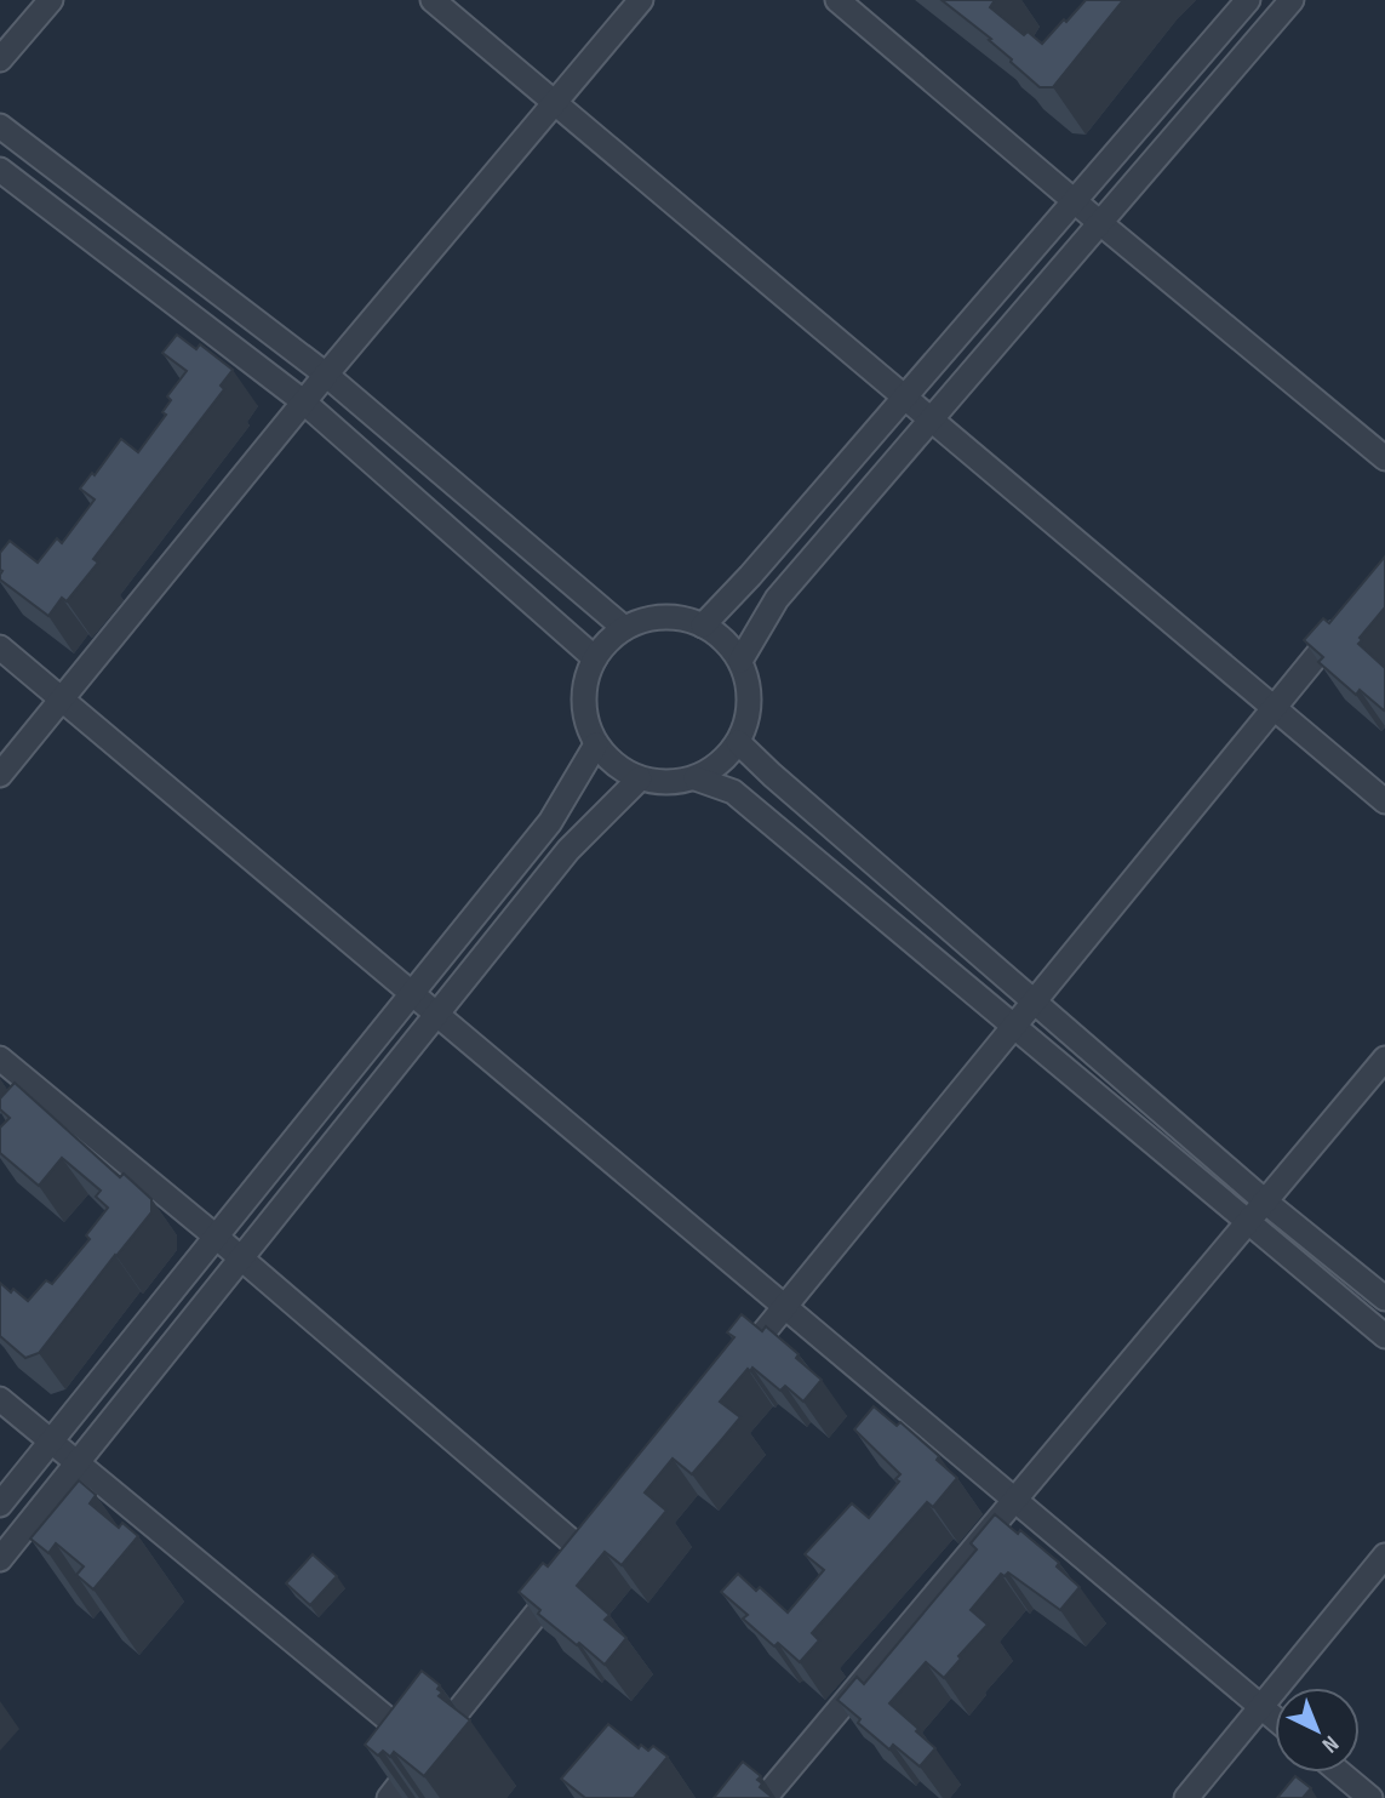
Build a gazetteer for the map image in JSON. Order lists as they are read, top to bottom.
{
  "north": "bottom right"
}
